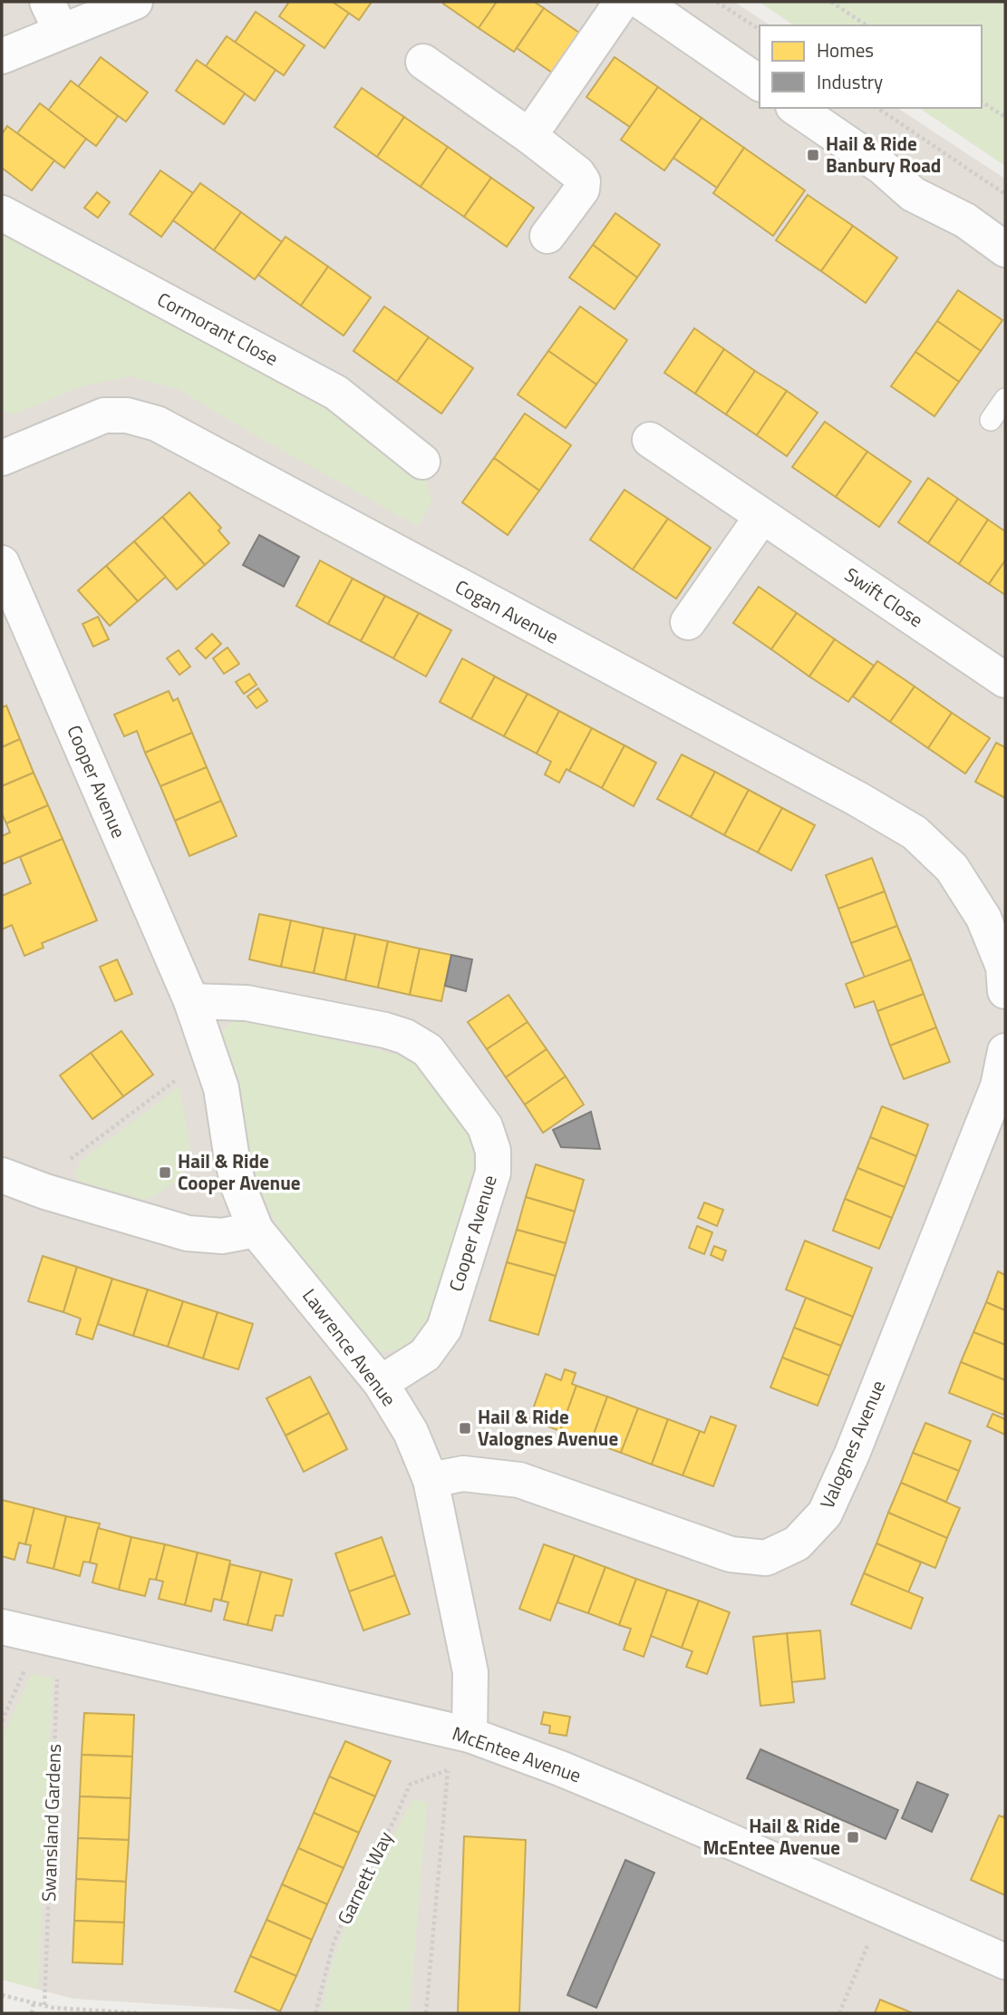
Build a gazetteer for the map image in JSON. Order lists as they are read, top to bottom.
{
  "streets": {
    "street": [
      "Cormorant Close",
      "Swift Close",
      "Cogan Avenue",
      "Cooper Avenue",
      "Lawrence Avenue",
      "Valognes Avenue",
      "McEntee Avenue"
    ],
    "path": ["Swansland Gardens", "Garnett Way"]
  },
  "crossings": [
    ["Cooper Avenue", "Lawrence Avenue"],
    ["Lawrence Avenue", "Valognes Avenue"],
    ["Lawrence Avenue", "McEntee Avenue"],
    ["McEntee Avenue", "Swansland Gardens"]
  ],
  "places": {
    "transit": [
      "Hail & Ride Banbury Road",
      "Hail & Ride Cooper Avenue",
      "Hail & Ride Valognes Avenue",
      "Hail & Ride McEntee Avenue"
    ]
  },
  "legend": ["Homes", "Industry"]
}
